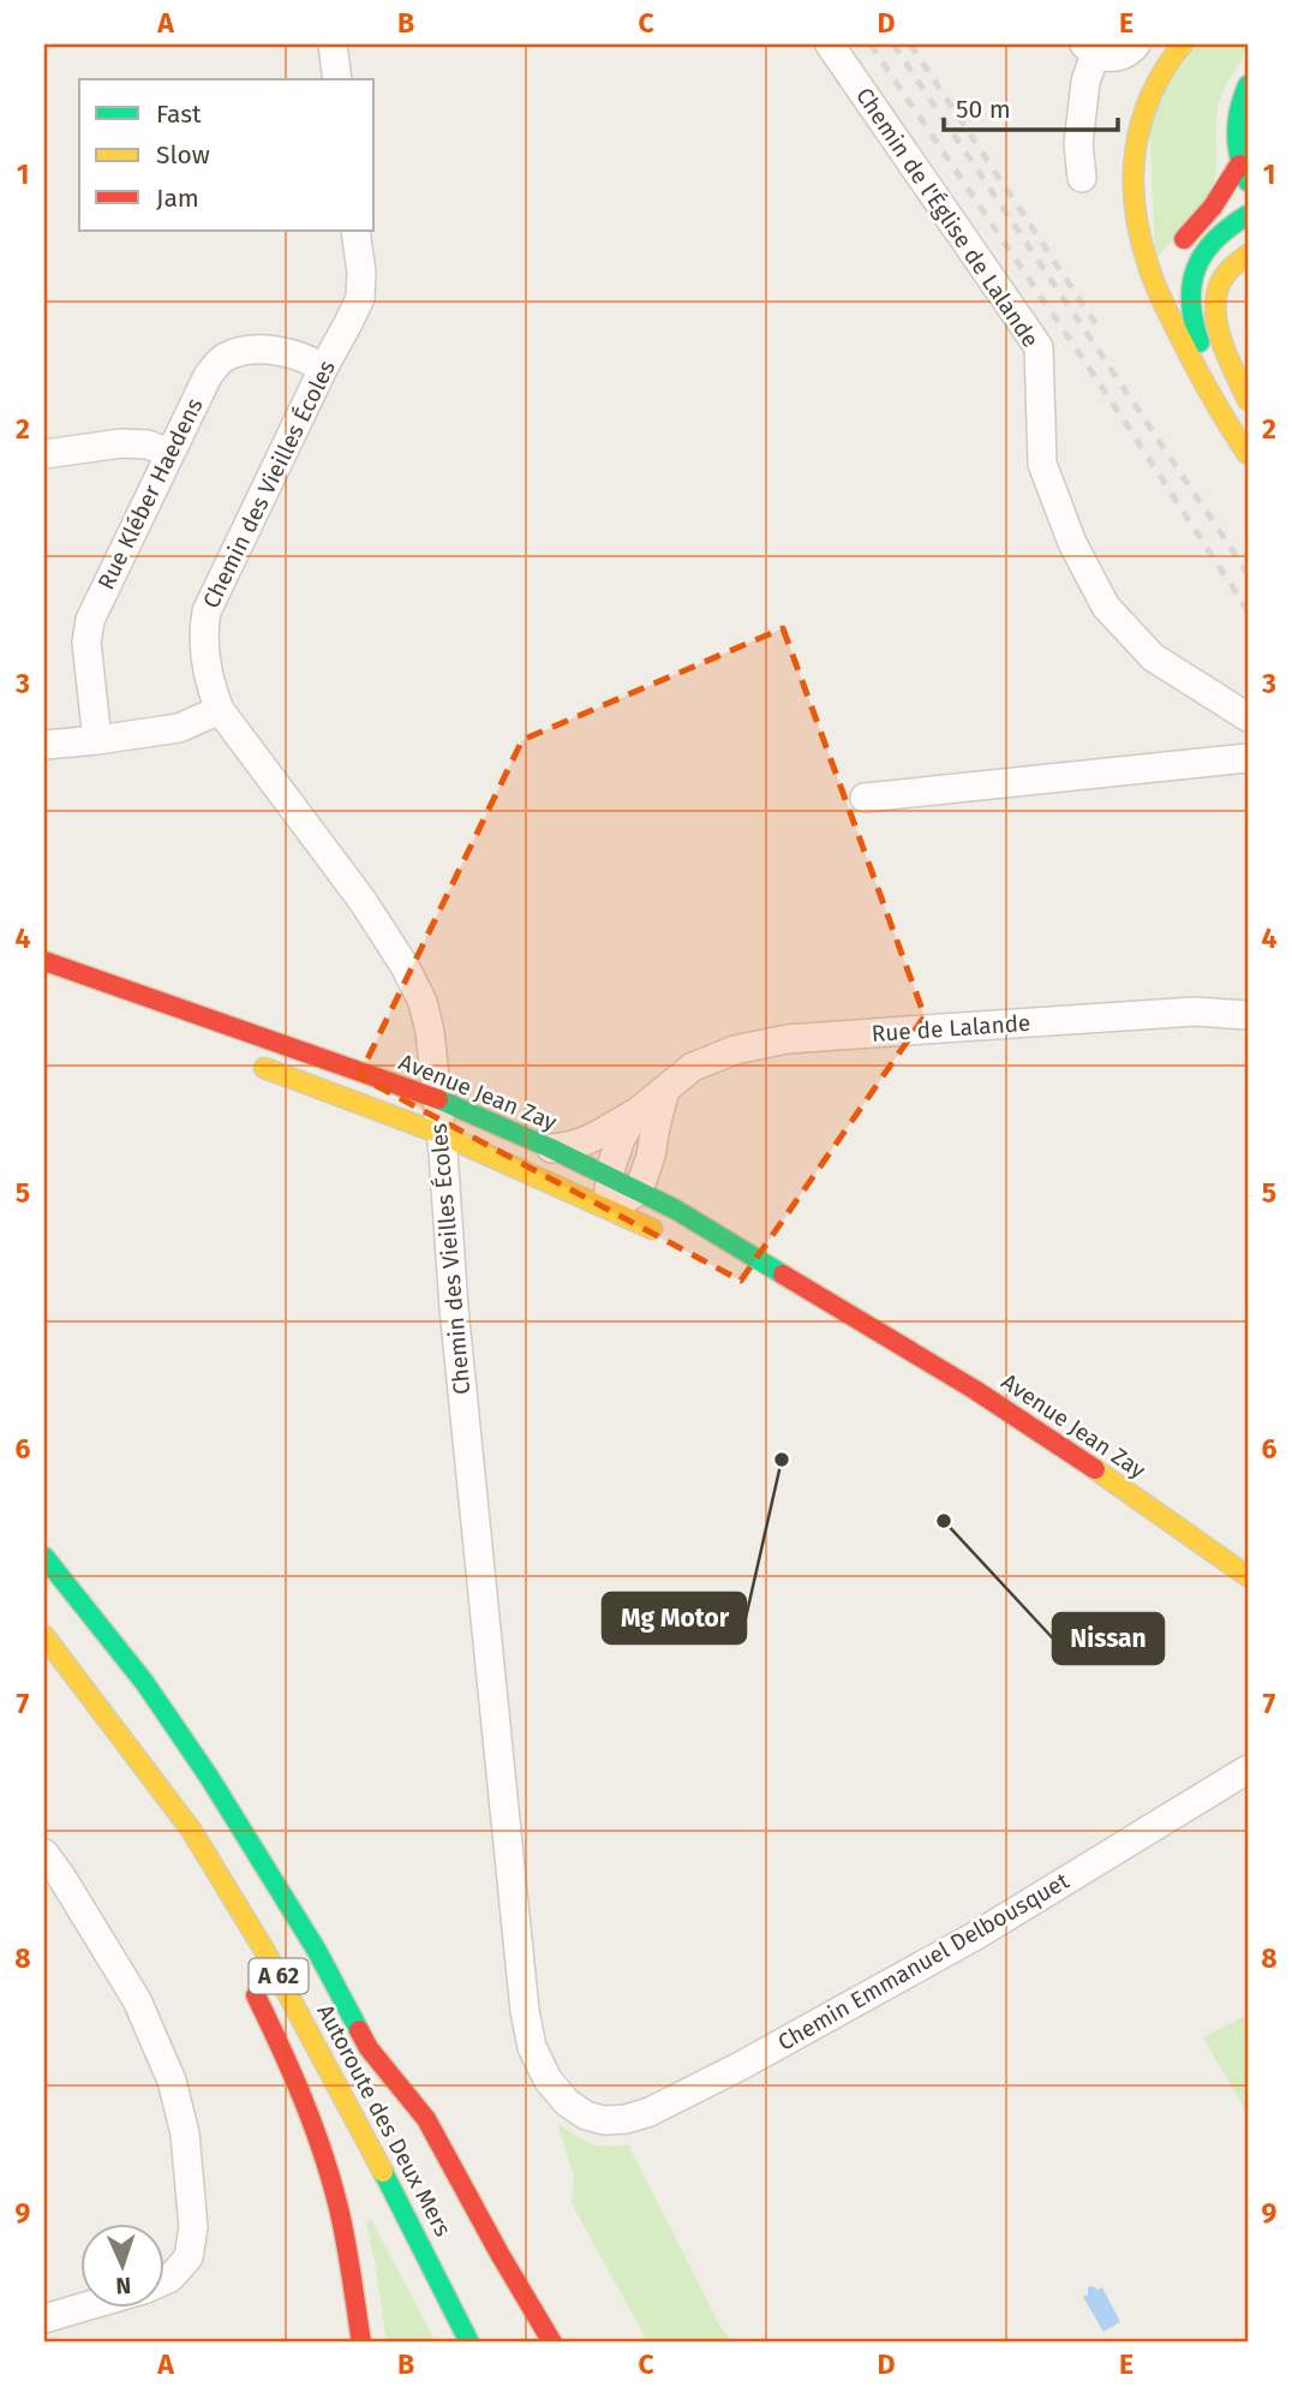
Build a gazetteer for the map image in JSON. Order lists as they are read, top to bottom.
{
  "streets": {
    "main road": ["Avenue Jean Zay", "A 62", "Autoroute des Deux Mers"],
    "street": [
      "Chemin de l'Église de Lalande",
      "Chemin des Vieilles Écoles",
      "Rue Kléber Haedens",
      "Rue de Lalande",
      "Chemin Emmanuel Delbousquet"
    ]
  },
  "crossings": [
    ["Chemin des Vieilles Écoles", "Rue Kléber Haedens"],
    ["Chemin des Vieilles Écoles", "Avenue Jean Zay"],
    ["Chemin des Vieilles Écoles", "Chemin Emmanuel Delbousquet"],
    ["Rue de Lalande", "Avenue Jean Zay"],
    ["A 62", "Autoroute des Deux Mers"]
  ],
  "places": ["Mg Motor", "Nissan"],
  "legend": ["Fast", "Slow", "Jam"],
  "scale_bar": "50 m",
  "north": "bottom",
  "grid": {
    "columns": [
      "A",
      "B",
      "C",
      "D",
      "E"
    ],
    "rows": [
      "1",
      "2",
      "3",
      "4",
      "5",
      "6",
      "7",
      "8",
      "9"
    ]
  }
}
